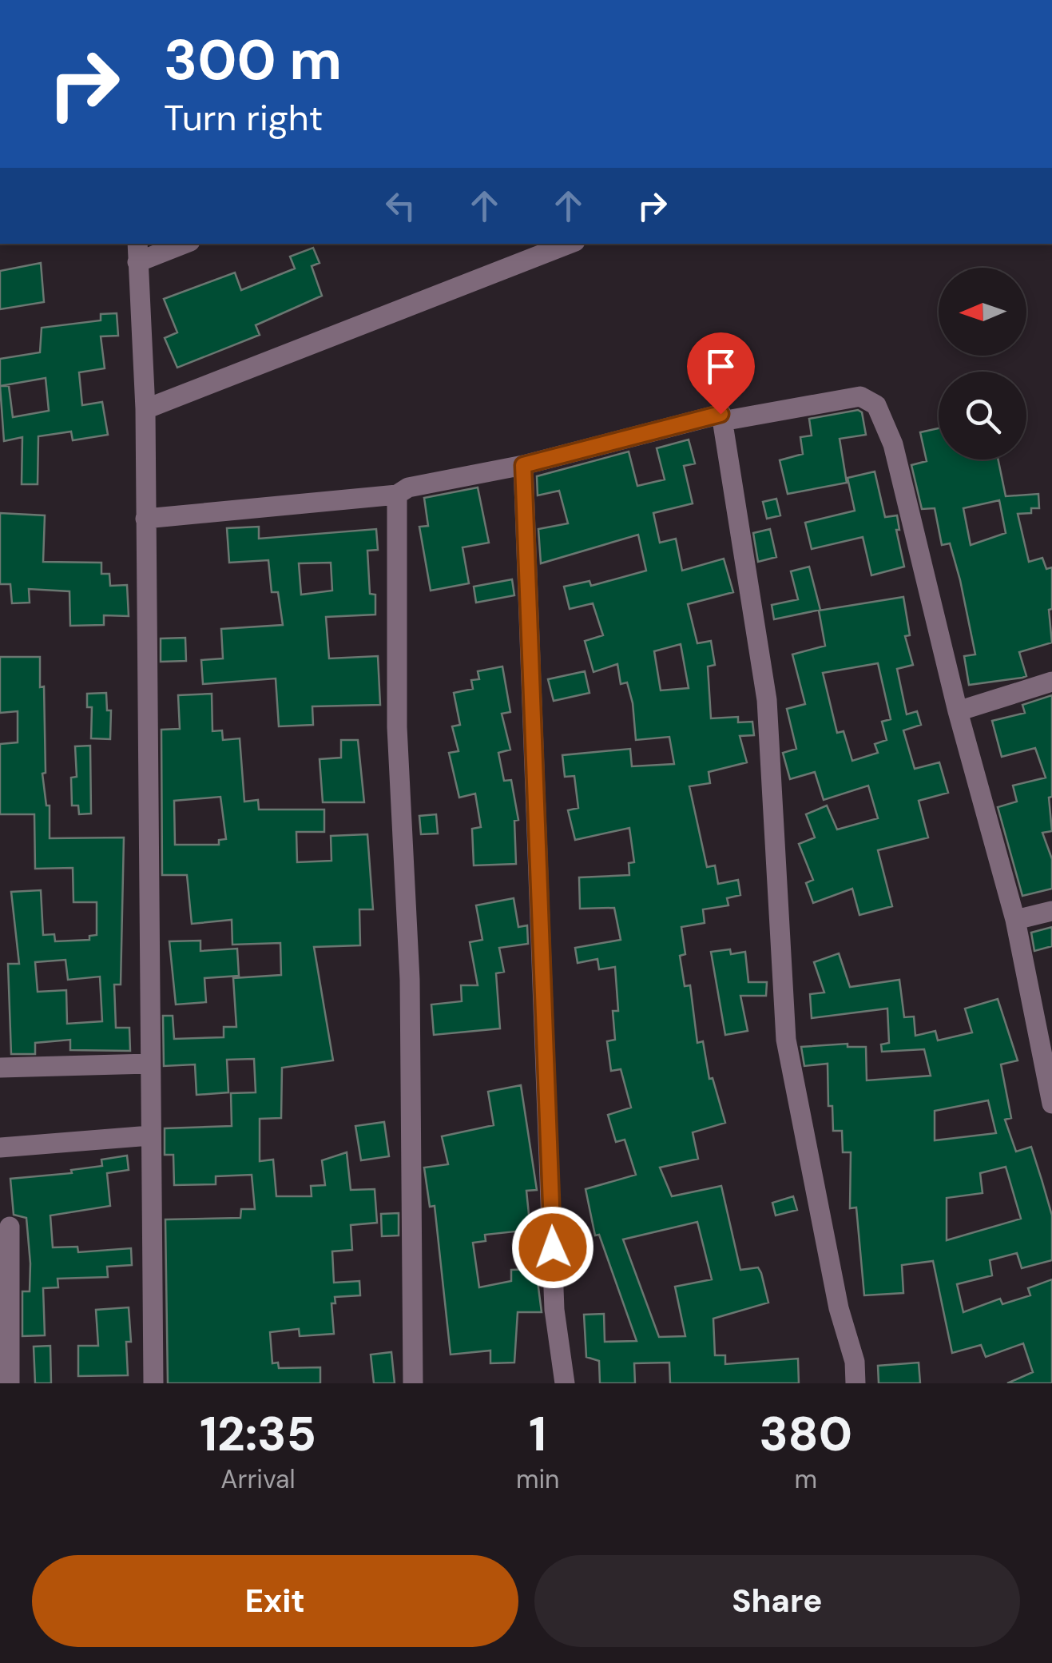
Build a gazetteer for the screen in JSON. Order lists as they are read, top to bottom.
{
  "north": "left",
  "page": {
    "turn": ["300 m", "Turn right"],
    "eta": [
      "12:35",
      "Arrival",
      "1",
      "min",
      "380",
      "m"
    ],
    "buttons": ["Exit", "Share"]
  }
}
